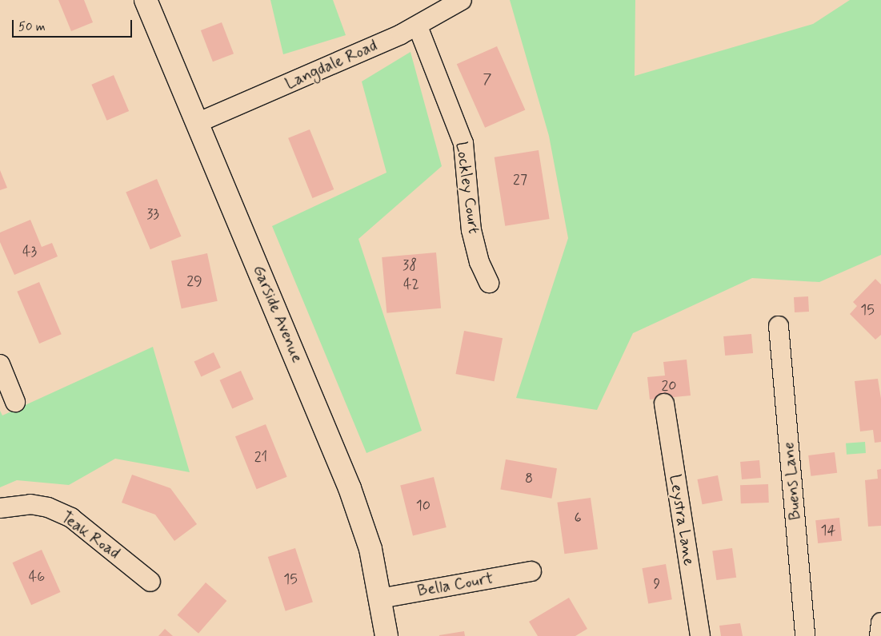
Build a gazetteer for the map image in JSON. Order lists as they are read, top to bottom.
{
  "streets": {
    "street": [
      "Langdale Road",
      "Lockley Court",
      "Garside Avenue",
      "Buens Lane",
      "Leystra Lane",
      "Teak Road",
      "Bella Court"
    ]
  },
  "crossings": [
    ["Langdale Road", "Lockley Court"],
    ["Langdale Road", "Garside Avenue"],
    ["Garside Avenue", "Bella Court"]
  ],
  "house_numbers": [
    "7",
    "27",
    "33",
    "43",
    "38",
    "29",
    "42",
    "15",
    "20",
    "21",
    "8",
    "10",
    "6",
    "14",
    "46",
    "15",
    "9"
  ],
  "scale_bar": "50 m"
}
